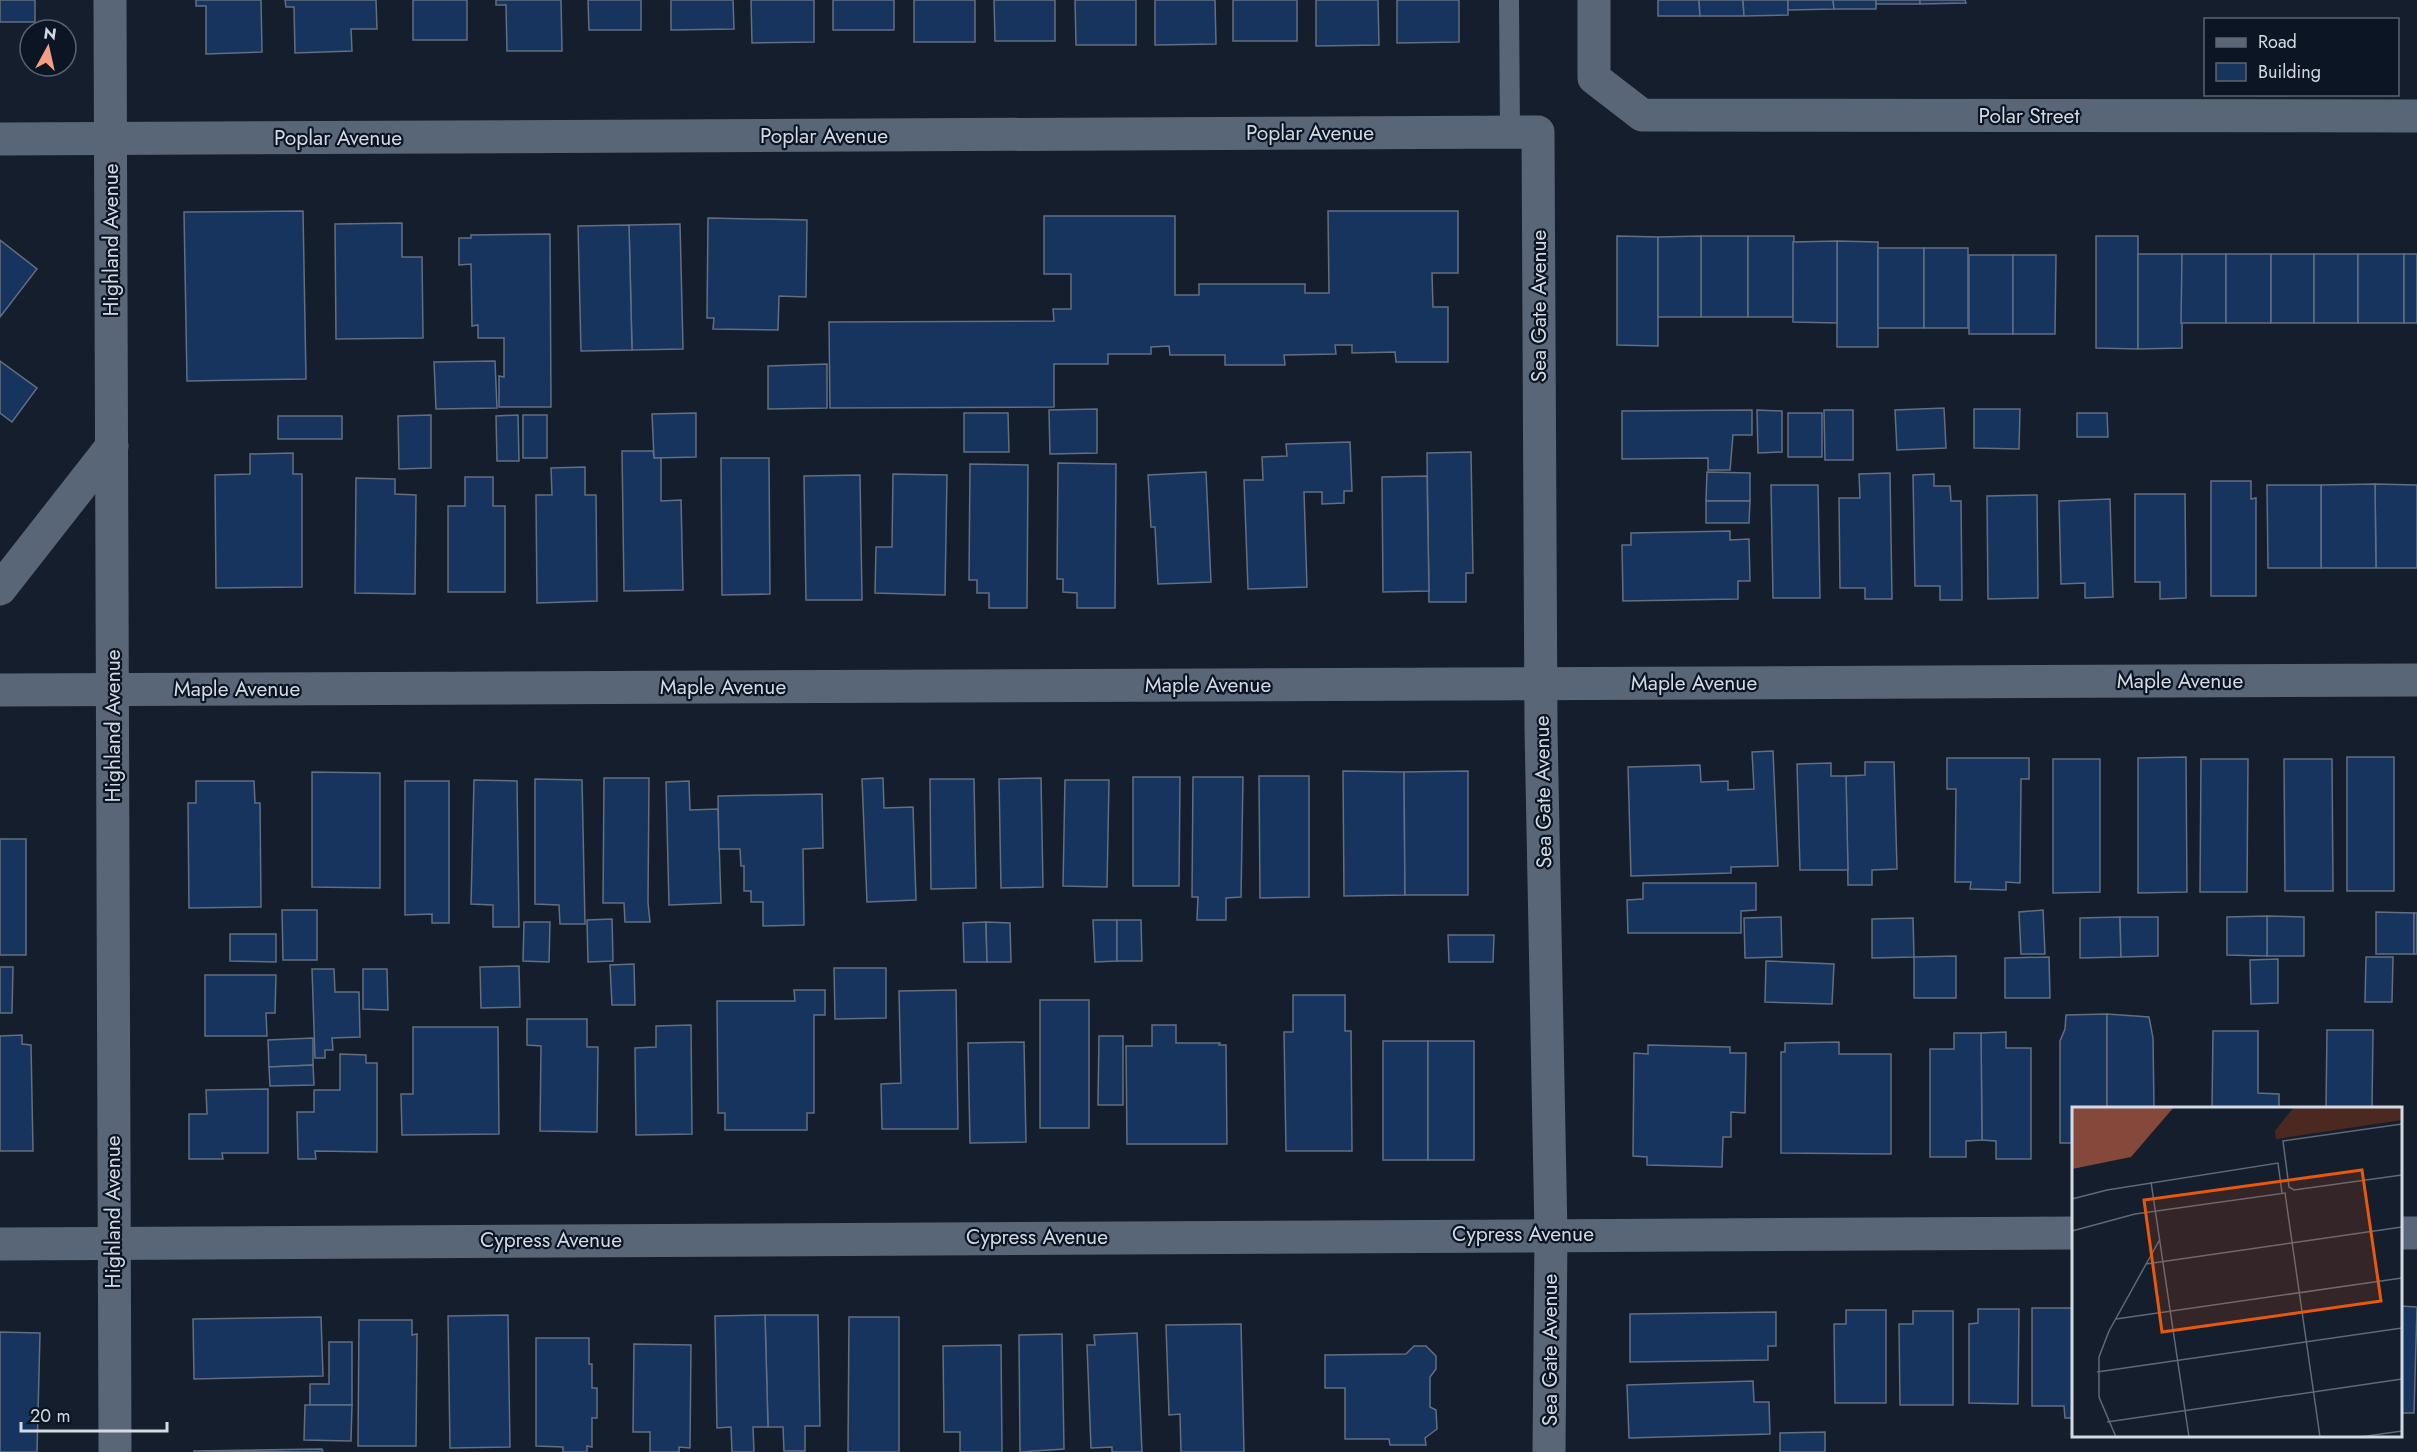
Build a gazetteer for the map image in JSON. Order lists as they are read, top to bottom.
{
  "streets": {
    "street": [
      "Polar Street",
      "Poplar Avenue",
      "Highland Avenue",
      "Sea Gate Avenue",
      "Maple Avenue",
      "Cypress Avenue"
    ]
  },
  "crossings": [
    ["Poplar Avenue", "Highland Avenue"],
    ["Poplar Avenue", "Sea Gate Avenue"],
    ["Highland Avenue", "Maple Avenue"],
    ["Highland Avenue", "Cypress Avenue"],
    ["Sea Gate Avenue", "Maple Avenue"],
    ["Sea Gate Avenue", "Cypress Avenue"]
  ],
  "legend": ["Road", "Building"],
  "scale_bar": "20 m",
  "north": "top"
}
